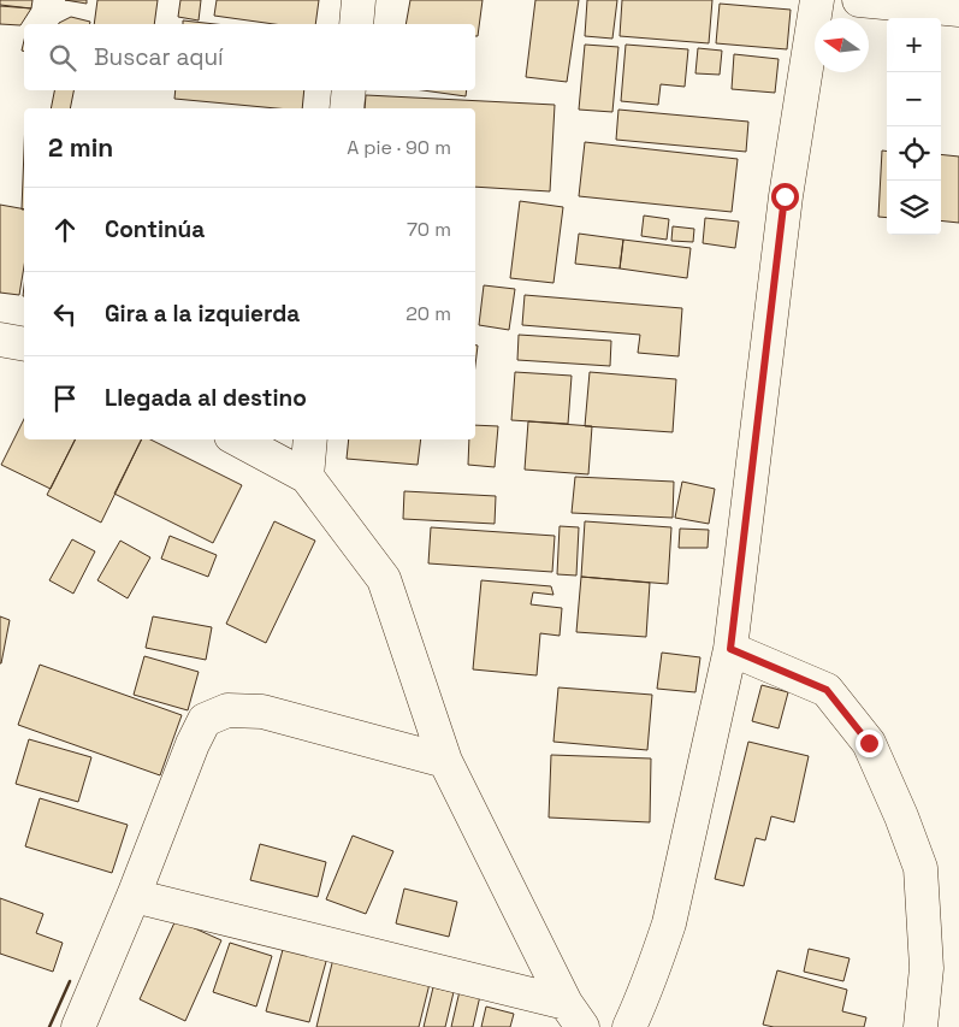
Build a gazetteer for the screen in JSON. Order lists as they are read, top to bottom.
{
  "north": "left",
  "page": {
    "map_buttons": ["+", "−"],
    "search": "Buscar aquí",
    "heading": ["2 min", "A pie · 90 m"],
    "list": [
      ["Continúa", "70 m"],
      ["Gira a la izquierda", "20 m"],
      "Llegada al destino"
    ]
  }
}
